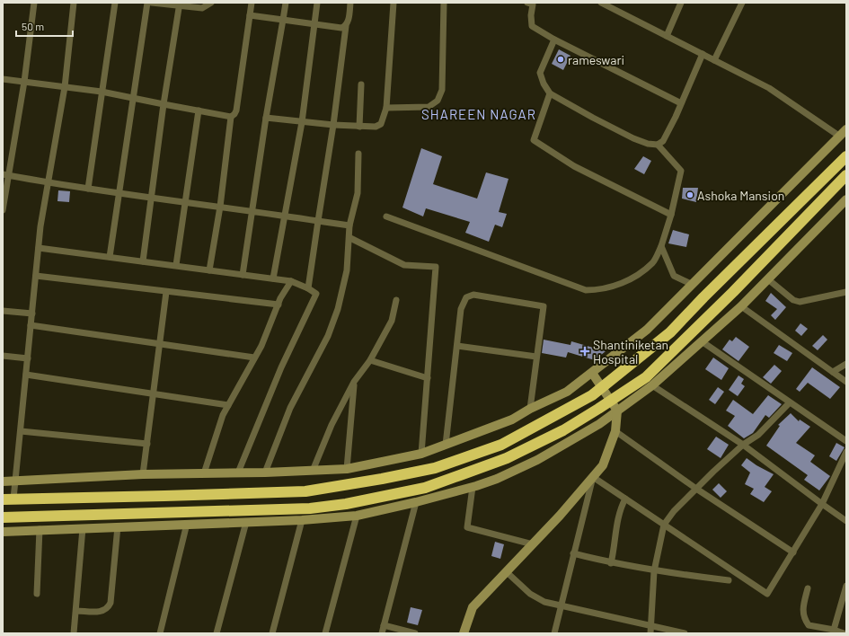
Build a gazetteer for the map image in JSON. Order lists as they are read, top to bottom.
{
  "districts": ["SHAREEN NAGAR"],
  "places": {
    "other": ["rameswari", "Ashoka Mansion"],
    "health": ["Shantiniketan Hospital"]
  },
  "scale_bar": "50 m"
}
